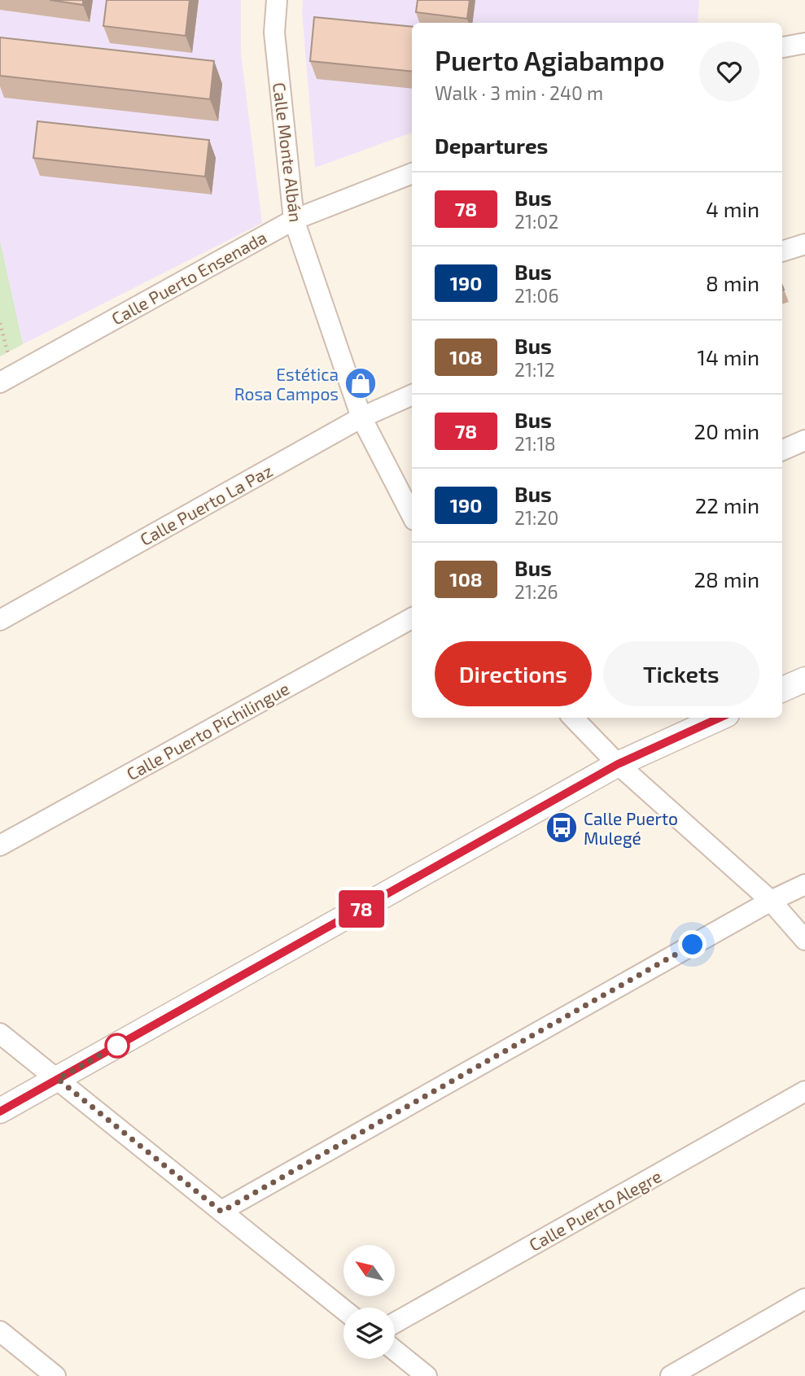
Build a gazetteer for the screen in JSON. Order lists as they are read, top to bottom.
{
  "streets": {
    "street": [
      "Calle Monte Albán",
      "Calle Puerto Ensenada",
      "Calle Puerto La Paz",
      "Calle Puerto Pichilingue",
      "Calle Puerto Alegre"
    ]
  },
  "crossings": [
    ["Calle Monte Albán", "Calle Puerto Ensenada"],
    ["Calle Monte Albán", "Calle Puerto La Paz"]
  ],
  "places": {
    "shop": ["Estética Rosa Campos"],
    "bus stop": ["Calle Puerto Mulegé"]
  },
  "lines": ["bus line 78"],
  "north": "top left",
  "page": {
    "on_map": "78",
    "heading": [
      ["Puerto Agiabampo", "Walk · 3 min · 240 m"],
      "Departures"
    ],
    "list": [
      {
        "mark": "78",
        "name": "Bus",
        "note": "21:02",
        "value": "4 min"
      },
      {
        "mark": "190",
        "name": "Bus",
        "note": "21:06",
        "value": "8 min"
      },
      {
        "mark": "108",
        "name": "Bus",
        "note": "21:12",
        "value": "14 min"
      },
      {
        "mark": "78",
        "name": "Bus",
        "note": "21:18",
        "value": "20 min"
      },
      {
        "mark": "190",
        "name": "Bus",
        "note": "21:20",
        "value": "22 min"
      },
      {
        "mark": "108",
        "name": "Bus",
        "note": "21:26",
        "value": "28 min"
      }
    ],
    "buttons": ["Directions", "Tickets"]
  }
}
